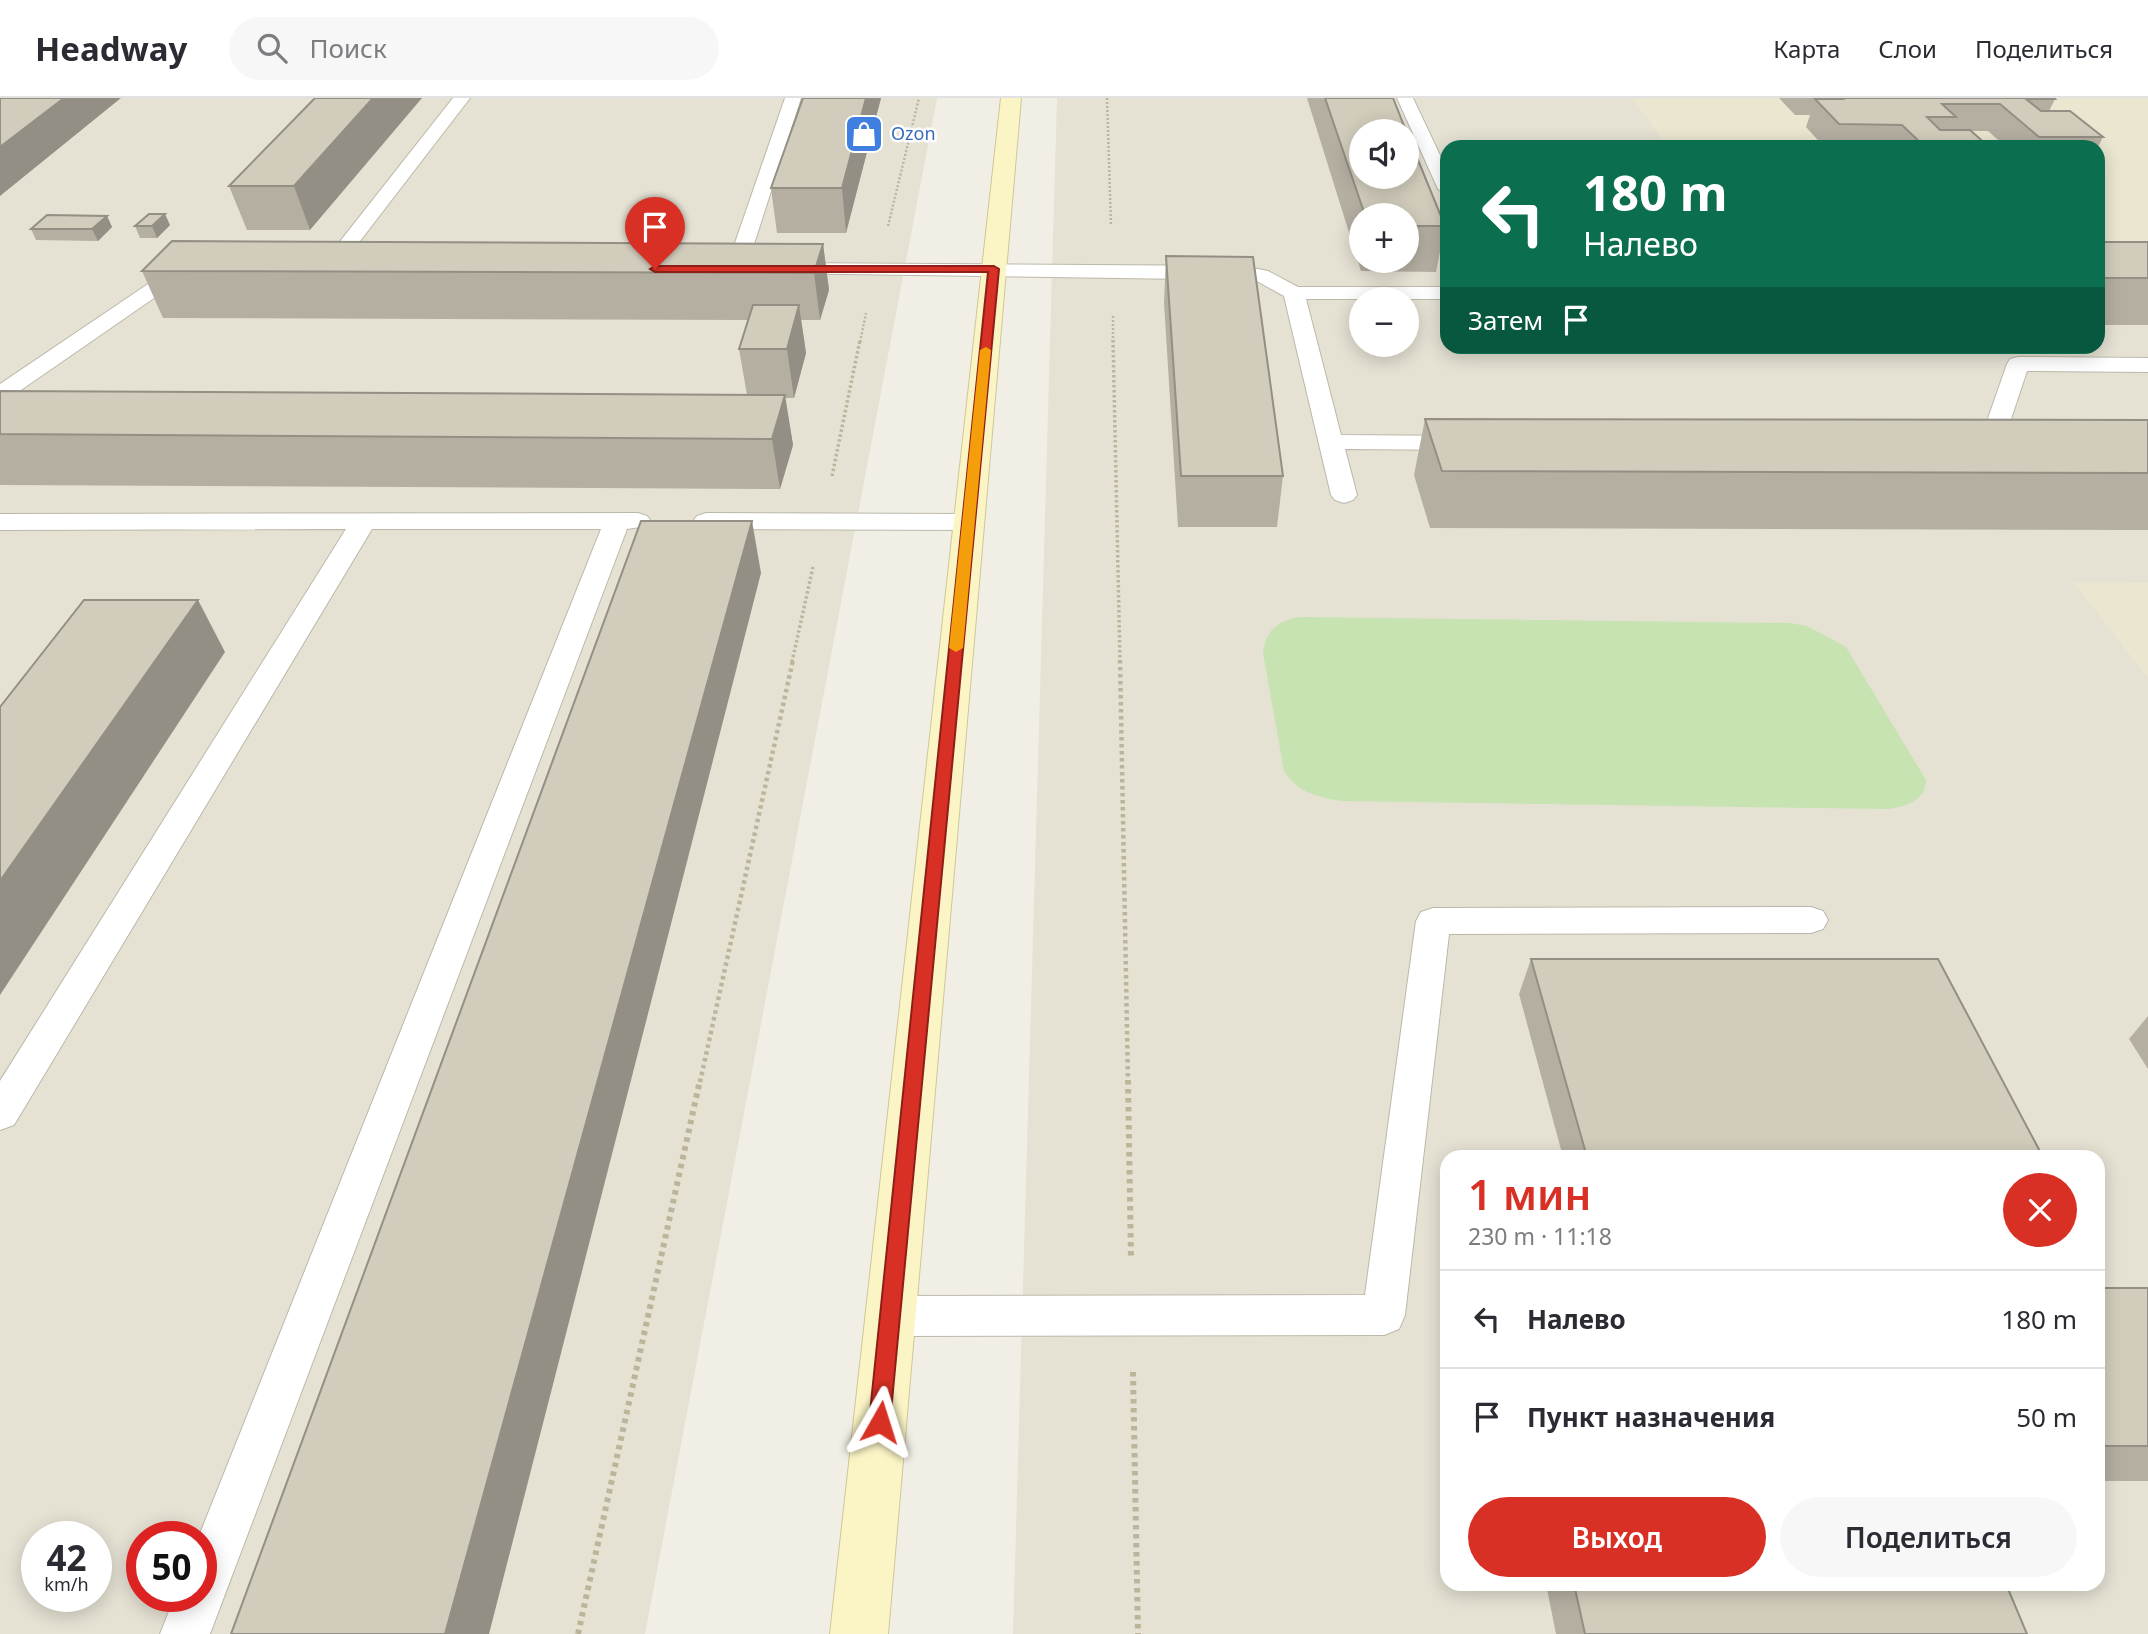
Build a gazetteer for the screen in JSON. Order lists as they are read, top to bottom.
{
  "places": {
    "shop": ["Ozon"]
  },
  "page": {
    "header": "Headway",
    "search": "Поиск",
    "nav": ["Карта", "Слои", "Поделиться"],
    "map_buttons": ["+", "−"],
    "turn": ["180 m", "Налево"],
    "then": "Затем",
    "heading": ["1 мин", "230 m · 11:18"],
    "list": [
      {
        "name": "Налево",
        "value": "180 m"
      },
      {
        "name": "Пункт назначения",
        "value": "50 m"
      }
    ],
    "buttons": ["Выход", "Поделиться"],
    "speed": "42 km/h",
    "limit": "50"
  }
}
